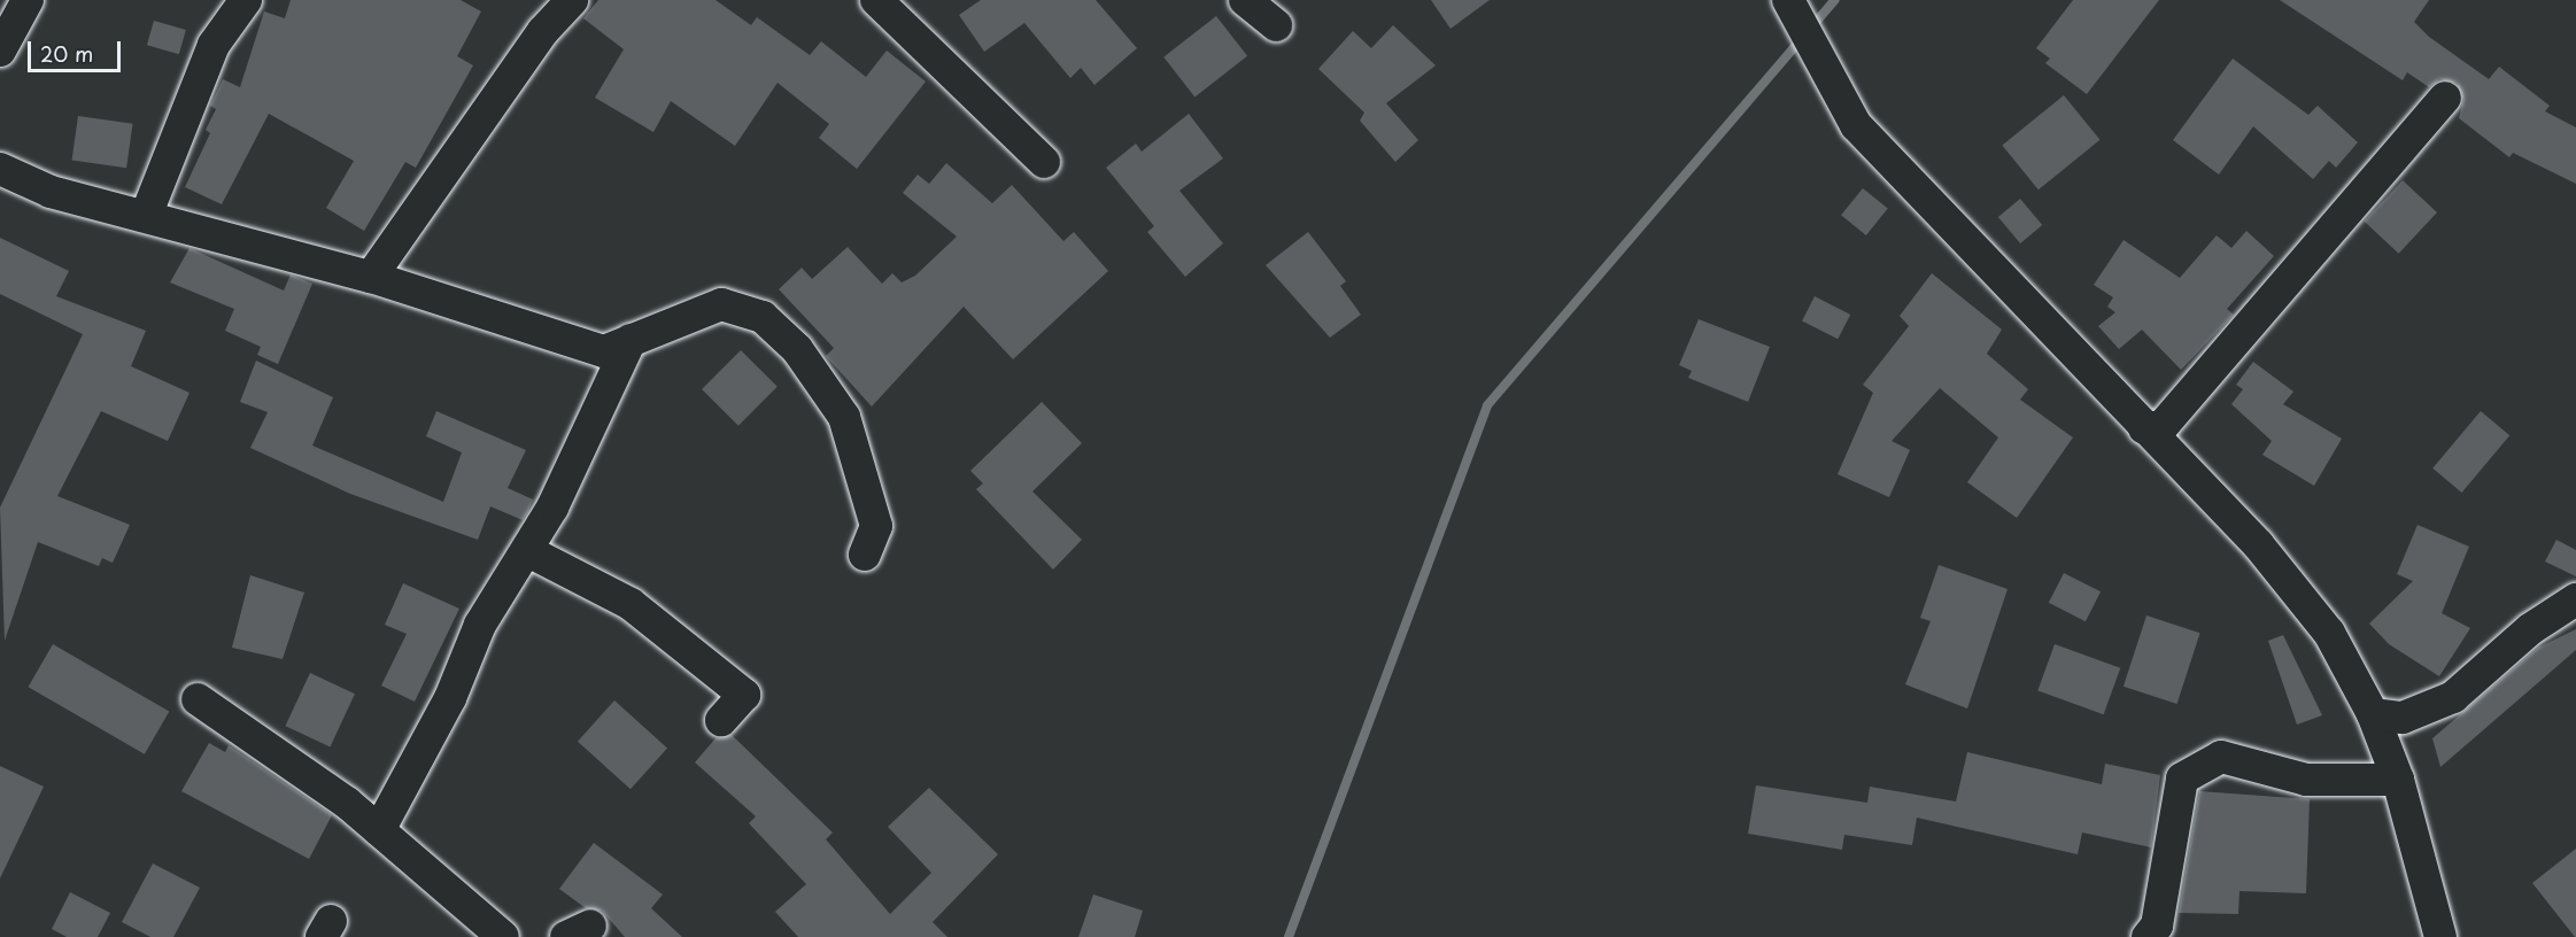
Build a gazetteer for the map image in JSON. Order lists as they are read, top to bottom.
{
  "scale_bar": "20 m"
}
